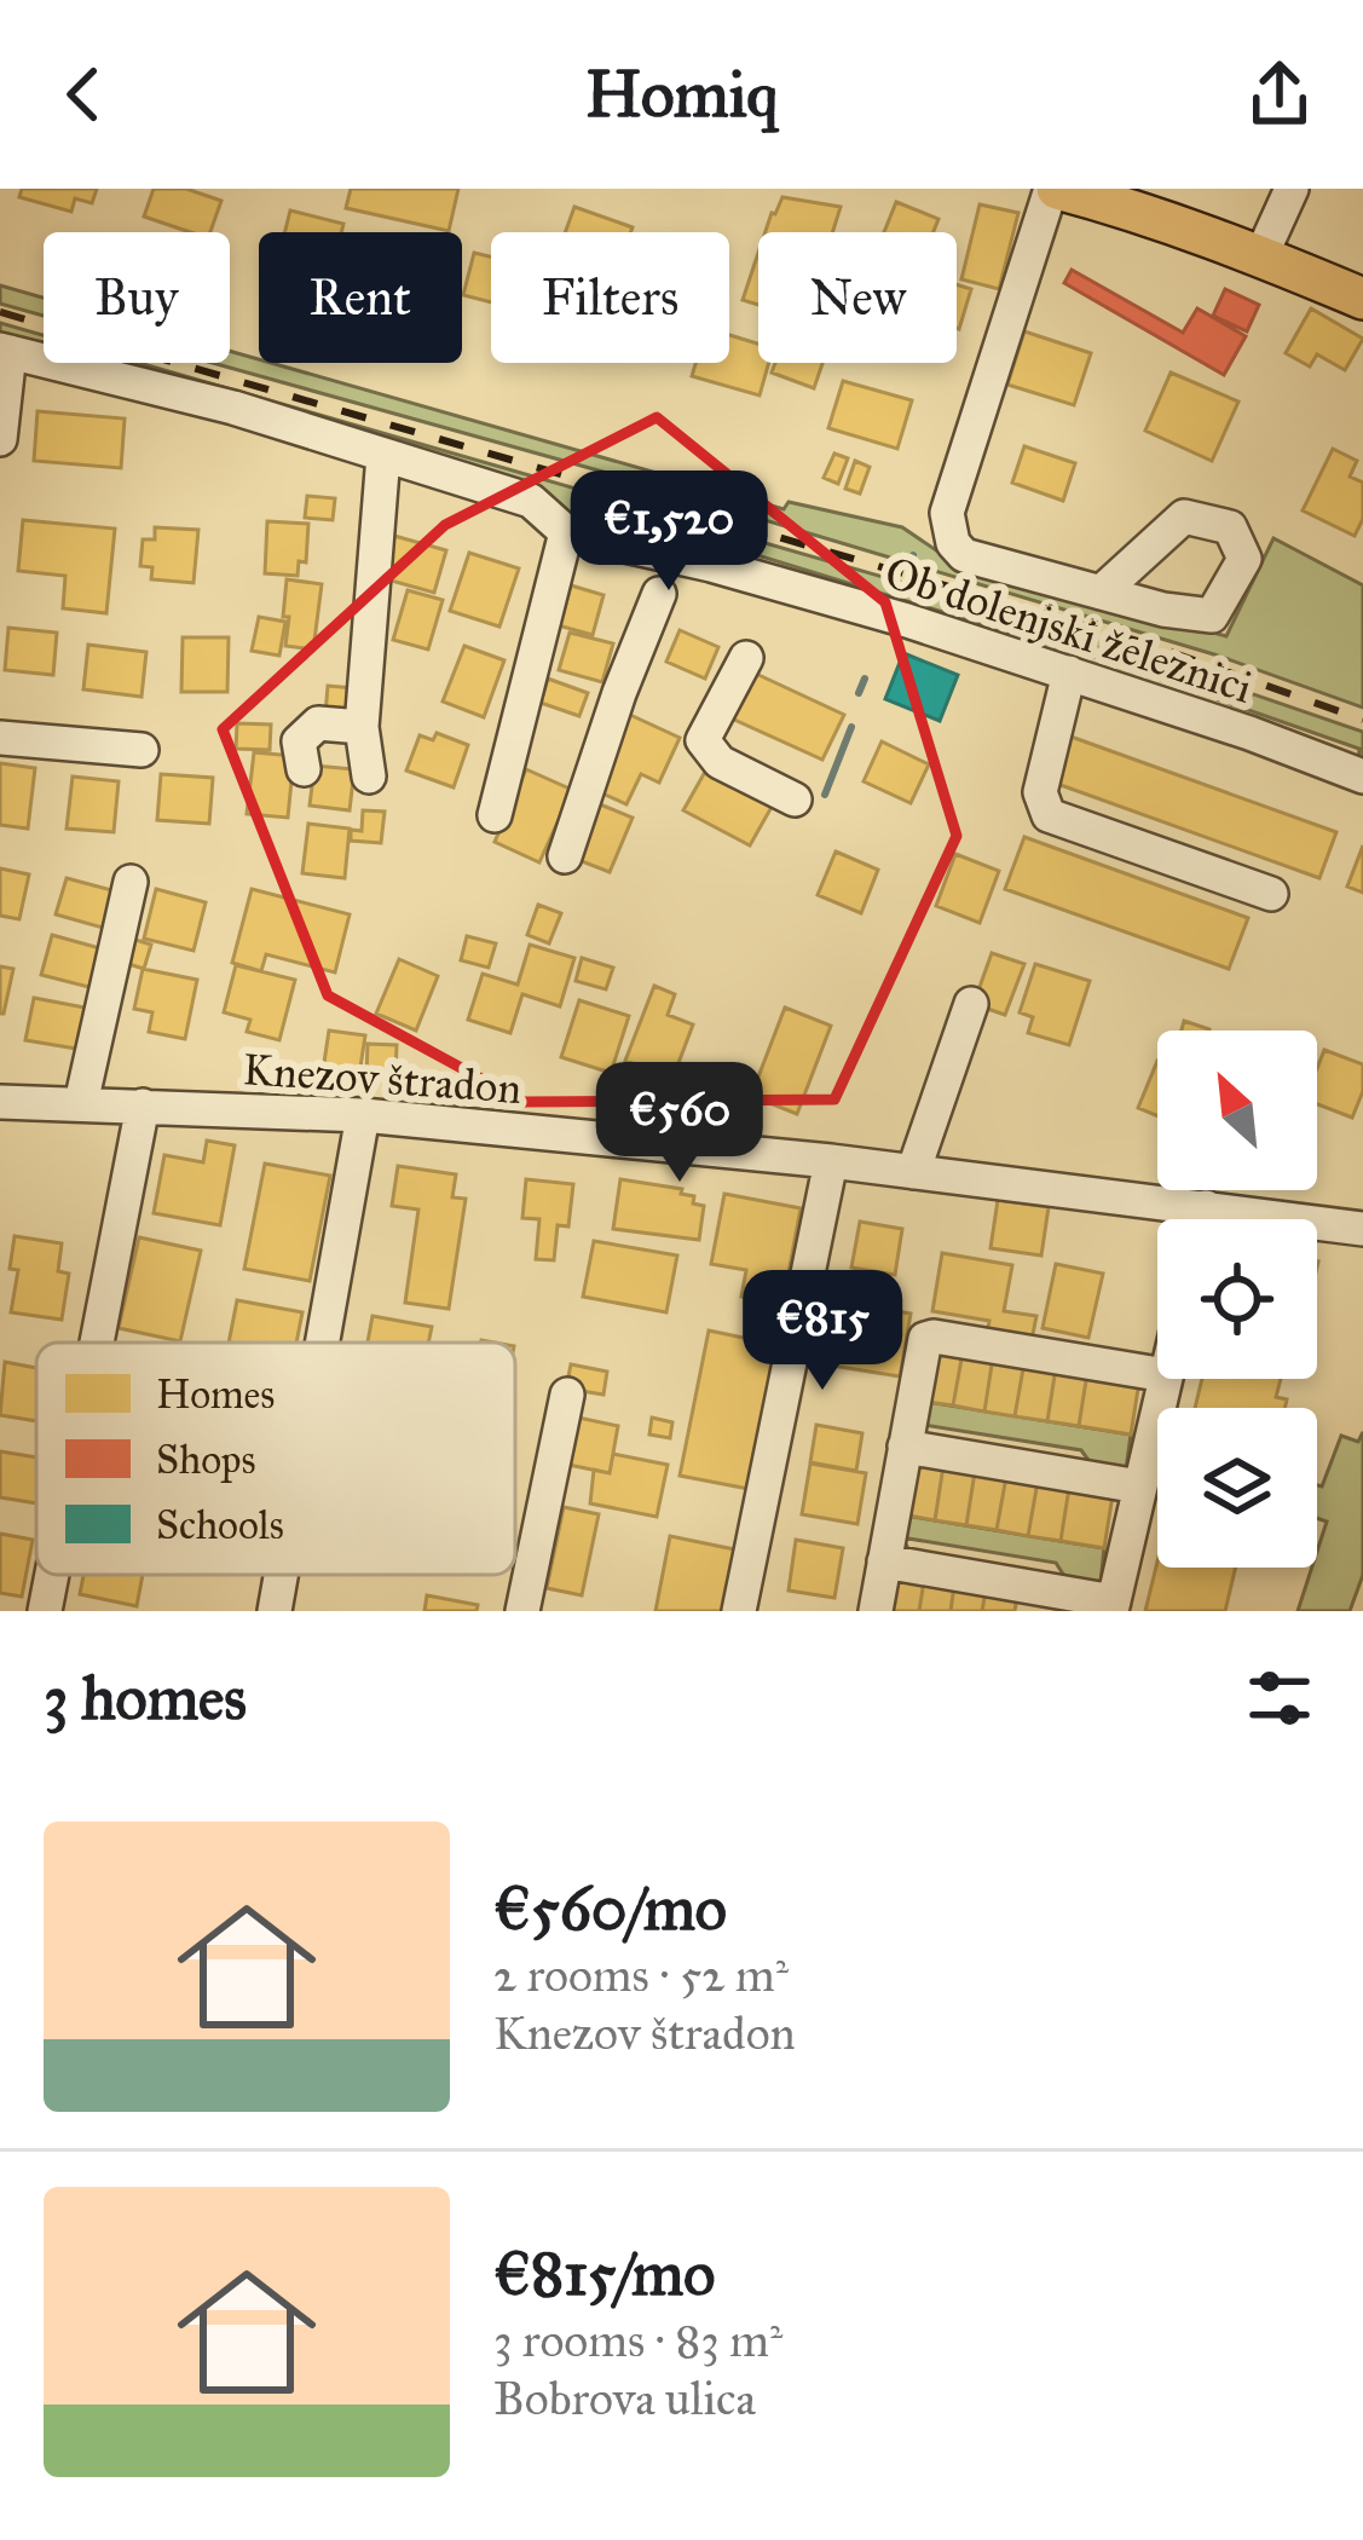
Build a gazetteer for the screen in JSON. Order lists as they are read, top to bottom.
{
  "streets": {
    "street": ["Ob dolenjski železnici", "Knezov štradon"]
  },
  "legend": ["Homes", "Shops", "Schools"],
  "north": "top left",
  "page": {
    "header": "Homiq",
    "chip": [
      "Buy",
      "Rent",
      "Filters",
      "New"
    ],
    "price": ["€1,520", "€560", "€815"],
    "heading": "3 homes",
    "list": [
      {
        "name": "€560/mo",
        "note": "2 rooms · 52 m² · Knezov štradon"
      },
      {
        "name": "€815/mo",
        "note": "3 rooms · 83 m² · Bobrova ulica"
      }
    ]
  }
}
